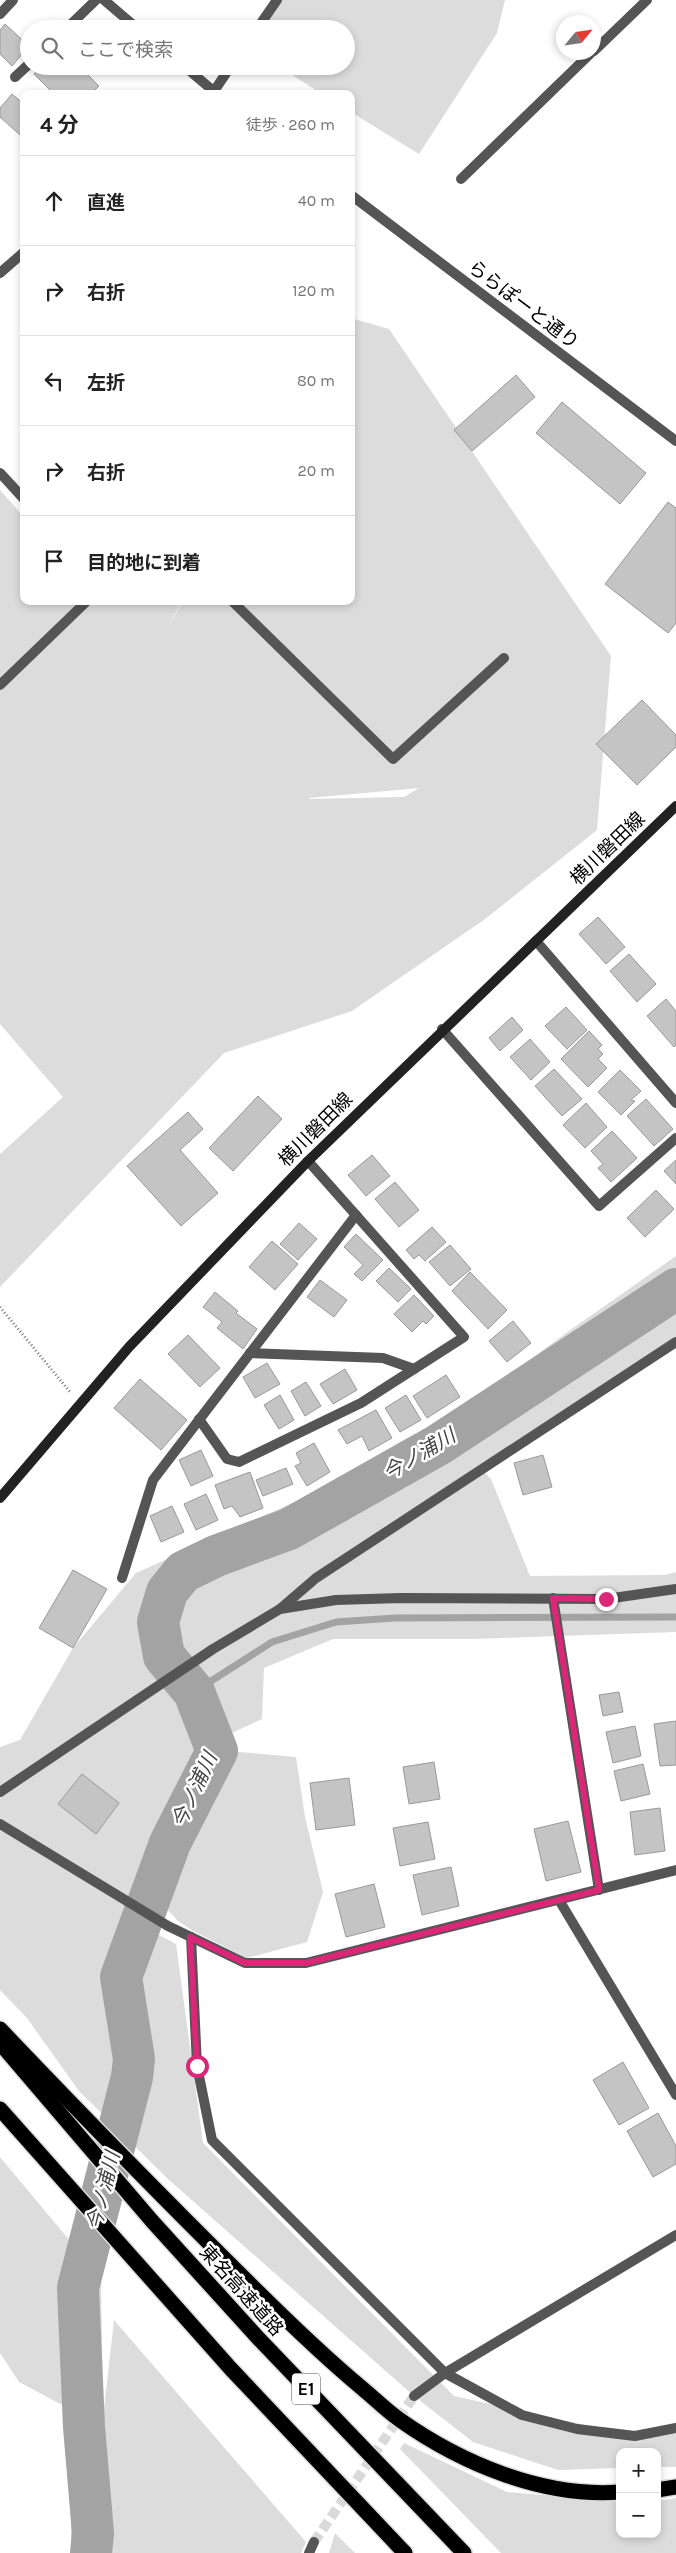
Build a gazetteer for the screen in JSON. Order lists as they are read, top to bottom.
{
  "streets": {
    "highway": ["東名高速道路", "E1"],
    "main road": ["横川磐田線"],
    "street": ["ららぽーと通り"]
  },
  "water": ["今ノ浦川"],
  "north": "top right",
  "page": {
    "search": "ここで検索",
    "heading": ["4 分", "徒歩 · 260 m"],
    "list": [
      ["直進", "40 m"],
      ["右折", "120 m"],
      ["左折", "80 m"],
      ["右折", "20 m"],
      "目的地に到着"
    ],
    "map_buttons": ["+", "−"]
  }
}
